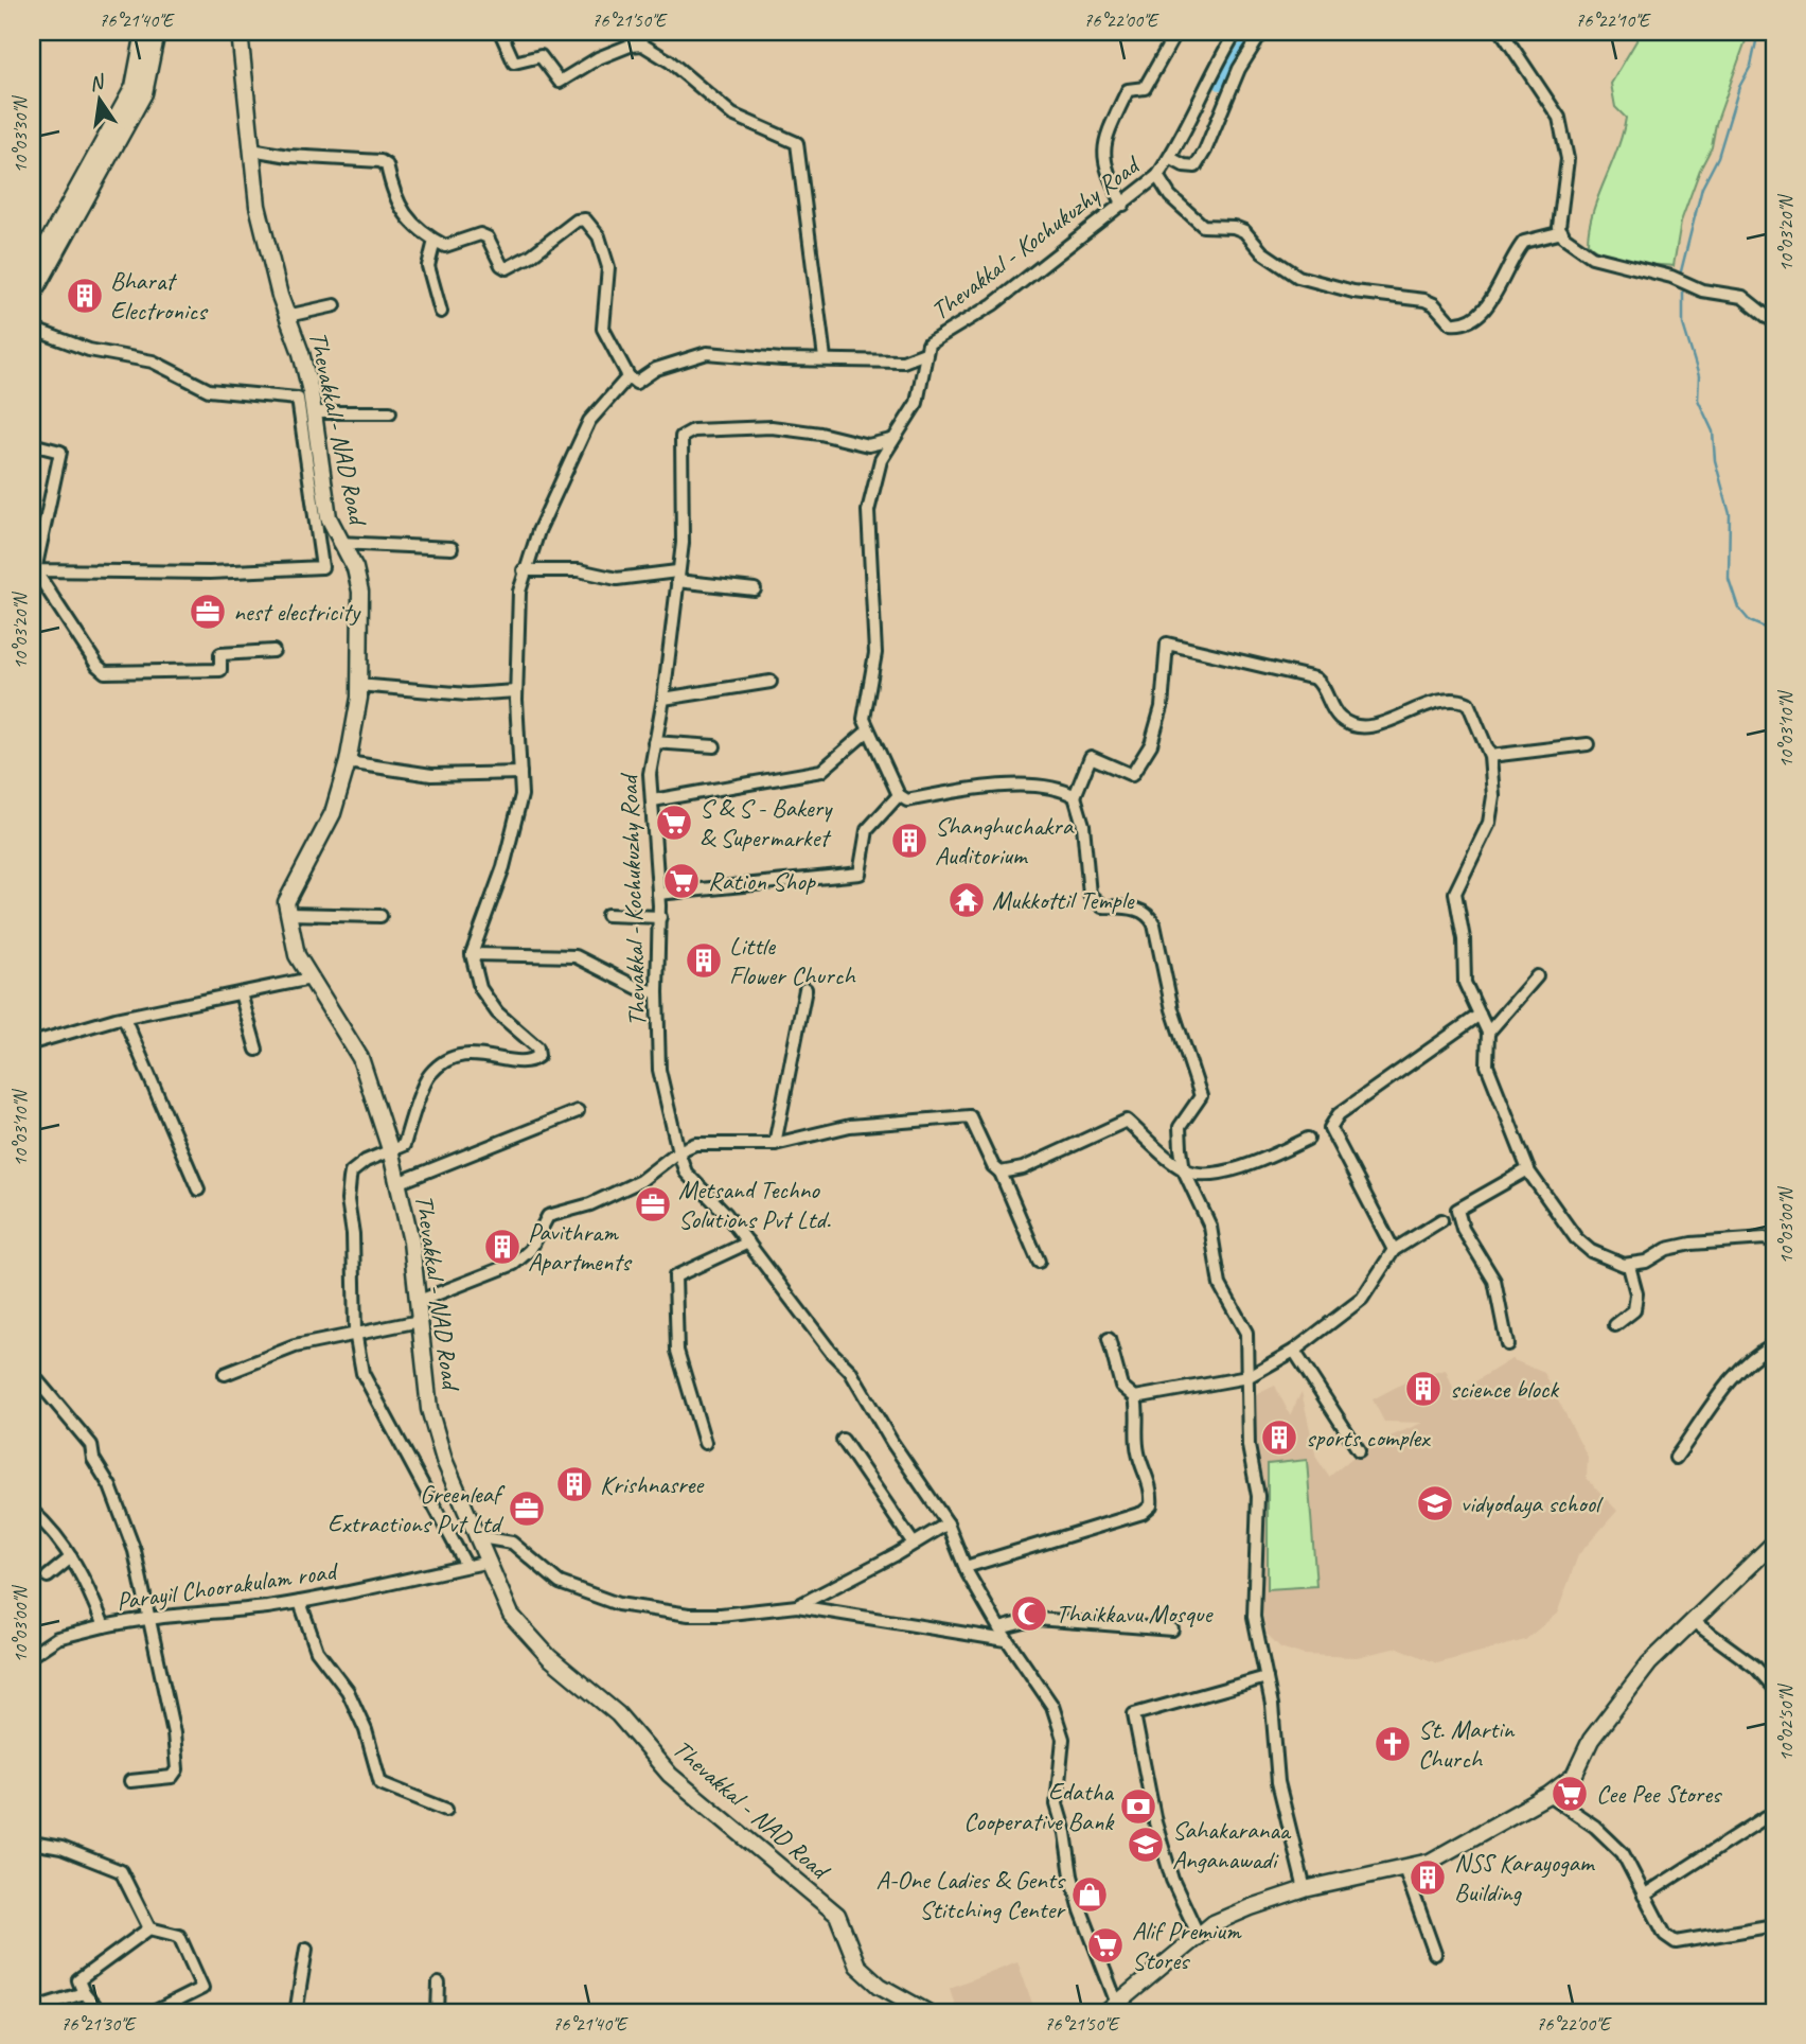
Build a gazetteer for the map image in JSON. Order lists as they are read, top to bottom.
{
  "streets": {
    "main road": ["Thevakkal - NAD Road"],
    "street": ["Thevakkal - Kochukuzhy Road", "Parayil Choorakulam road"]
  },
  "crossings": [
    ["Thevakkal - NAD Road", "Parayil Choorakulam road"]
  ],
  "places": {
    "building": [
      "Bharat Electronics",
      "Shanghuchakra Auditorium",
      "Little Flower Church",
      "Pavithram Apartments",
      "science block",
      "sports complex",
      "Krishnasree",
      "NSS Karayogam Building"
    ],
    "office": ["nest electricity", "Metsand Techno Solutions Pvt Ltd.", "Greenleaf Extractions Pvt Ltd"],
    "supermarket": [
      "S & S - Bakery & Supermarket",
      "Ration Shop",
      "Cee Pee Stores",
      "Alif Premium Stores"
    ],
    "temple": ["Mukkottil Temple"],
    "school or university": ["vidyodaya school", "Sahakaranaa Anganawadi"],
    "mosque": ["Thaikkavu Mosque"],
    "church": ["St. Martin Church"],
    "bank": ["Edatha Cooperative Bank"],
    "shop": ["A-One Ladies & Gents Stitching Center"]
  },
  "north": "top",
  "coordinates": [
    "76°21'40\"E",
    "76°21'50\"E",
    "76°22'00\"E",
    "76°22'10\"E",
    "10°03'30\"N",
    "10°03'20\"N",
    "10°03'10\"N",
    "10°03'00\"N",
    "10°02'50\"N",
    "76°21'30\"E"
  ]
}
